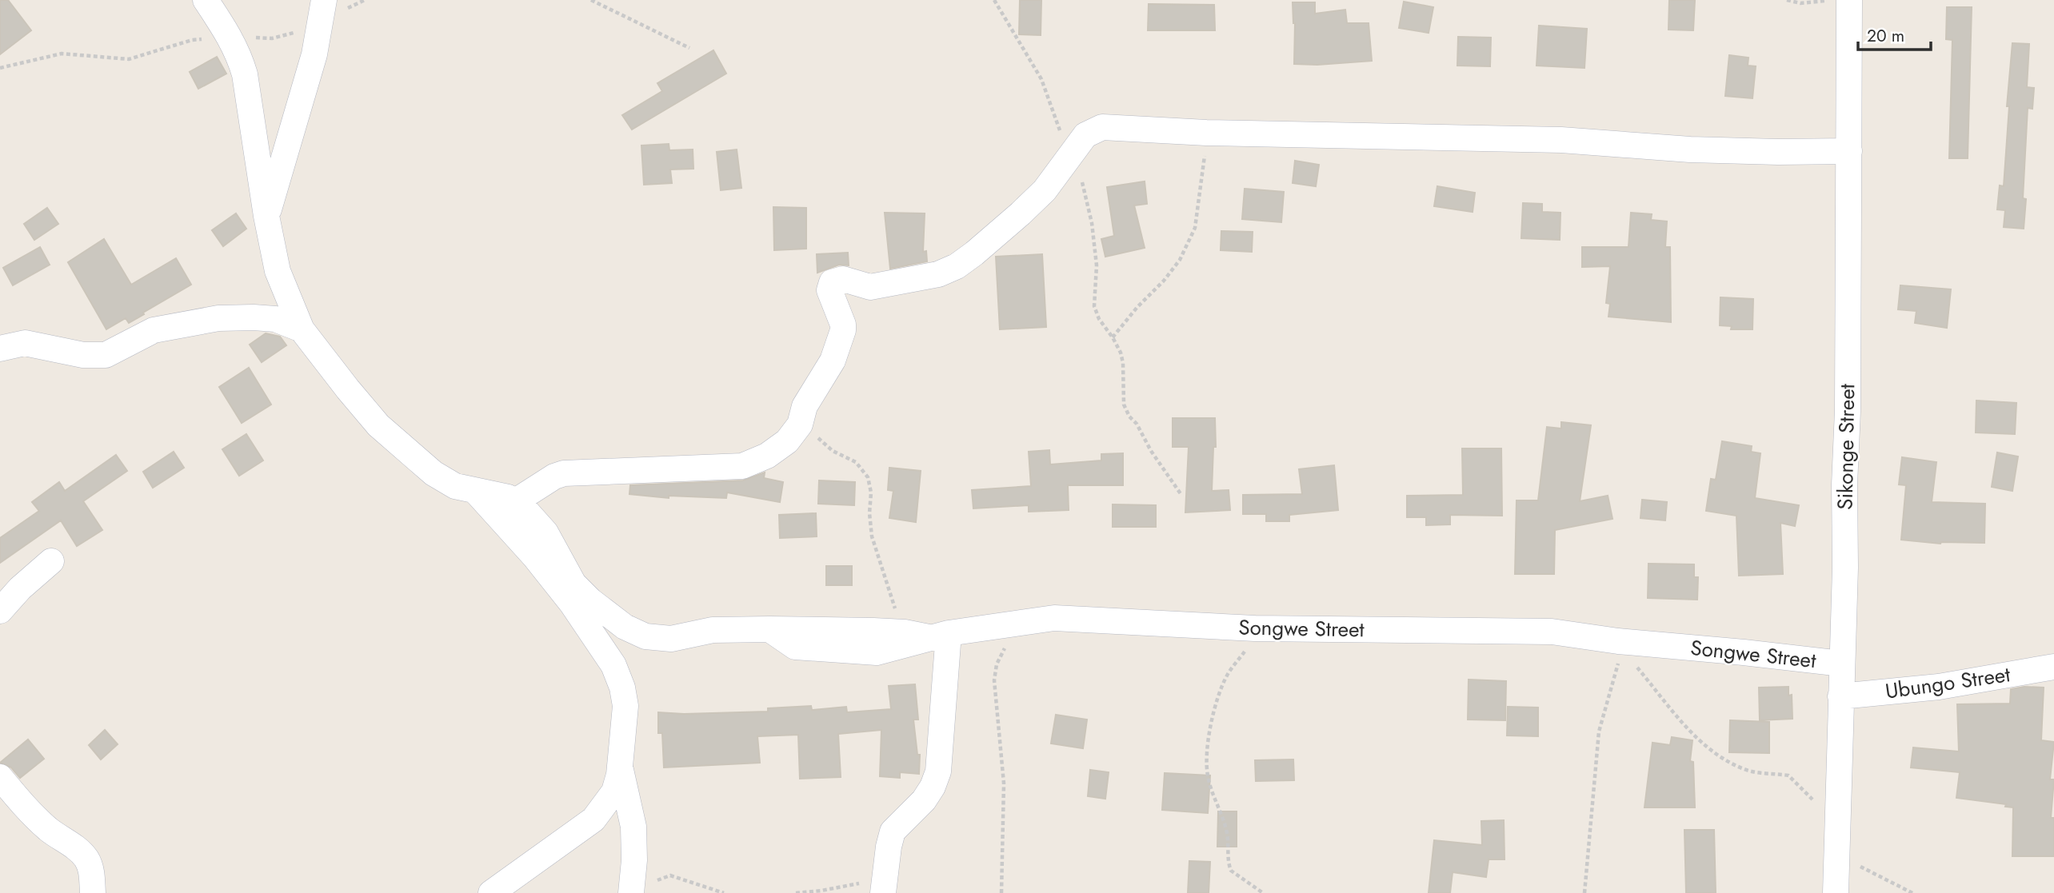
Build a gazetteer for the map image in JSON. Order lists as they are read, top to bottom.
{
  "streets": {
    "street": ["Sikonge Street", "Songwe Street", "Ubungo Street"]
  },
  "crossings": [
    ["Sikonge Street", "Songwe Street"],
    ["Sikonge Street", "Ubungo Street"]
  ],
  "scale_bar": "20 m"
}
